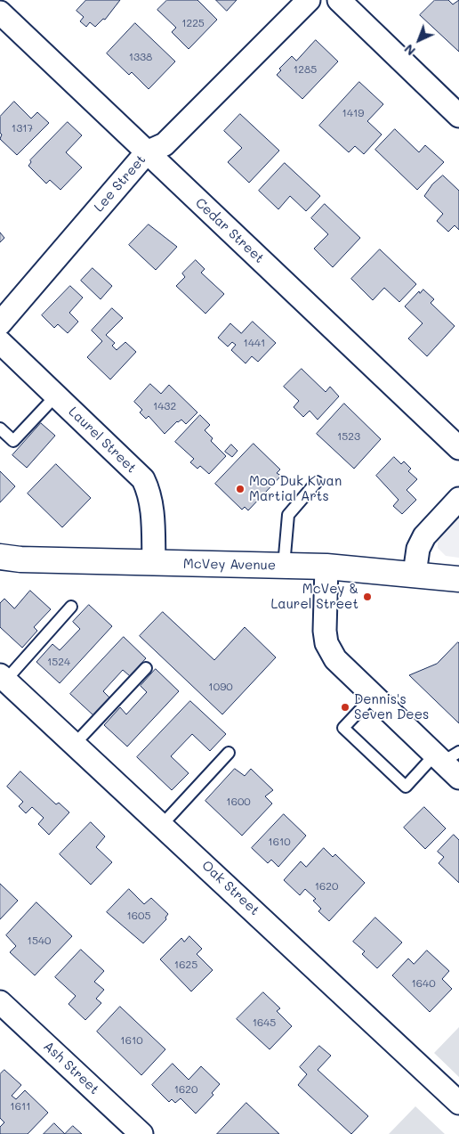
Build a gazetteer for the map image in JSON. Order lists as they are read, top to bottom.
{
  "streets": {
    "main road": ["McVey Avenue"],
    "street": [
      "Lee Street",
      "Cedar Street",
      "Laurel Street",
      "Oak Street",
      "Ash Street"
    ]
  },
  "crossings": [
    ["Lee Street", "Cedar Street"],
    ["Laurel Street", "McVey Avenue"]
  ],
  "places": ["Moo Duk Kwan Martial Arts", "McVey & Laurel Street", "Dennis's Seven Dees"],
  "house_numbers": [
    "1225",
    "1338",
    "1285",
    "1419",
    "1317",
    "1441",
    "1432",
    "1523",
    "1524",
    "1090",
    "1600",
    "1610",
    "1620",
    "1605",
    "1540",
    "1625",
    "1640",
    "1645",
    "1610",
    "1620",
    "1611"
  ],
  "north": "bottom left"
}
